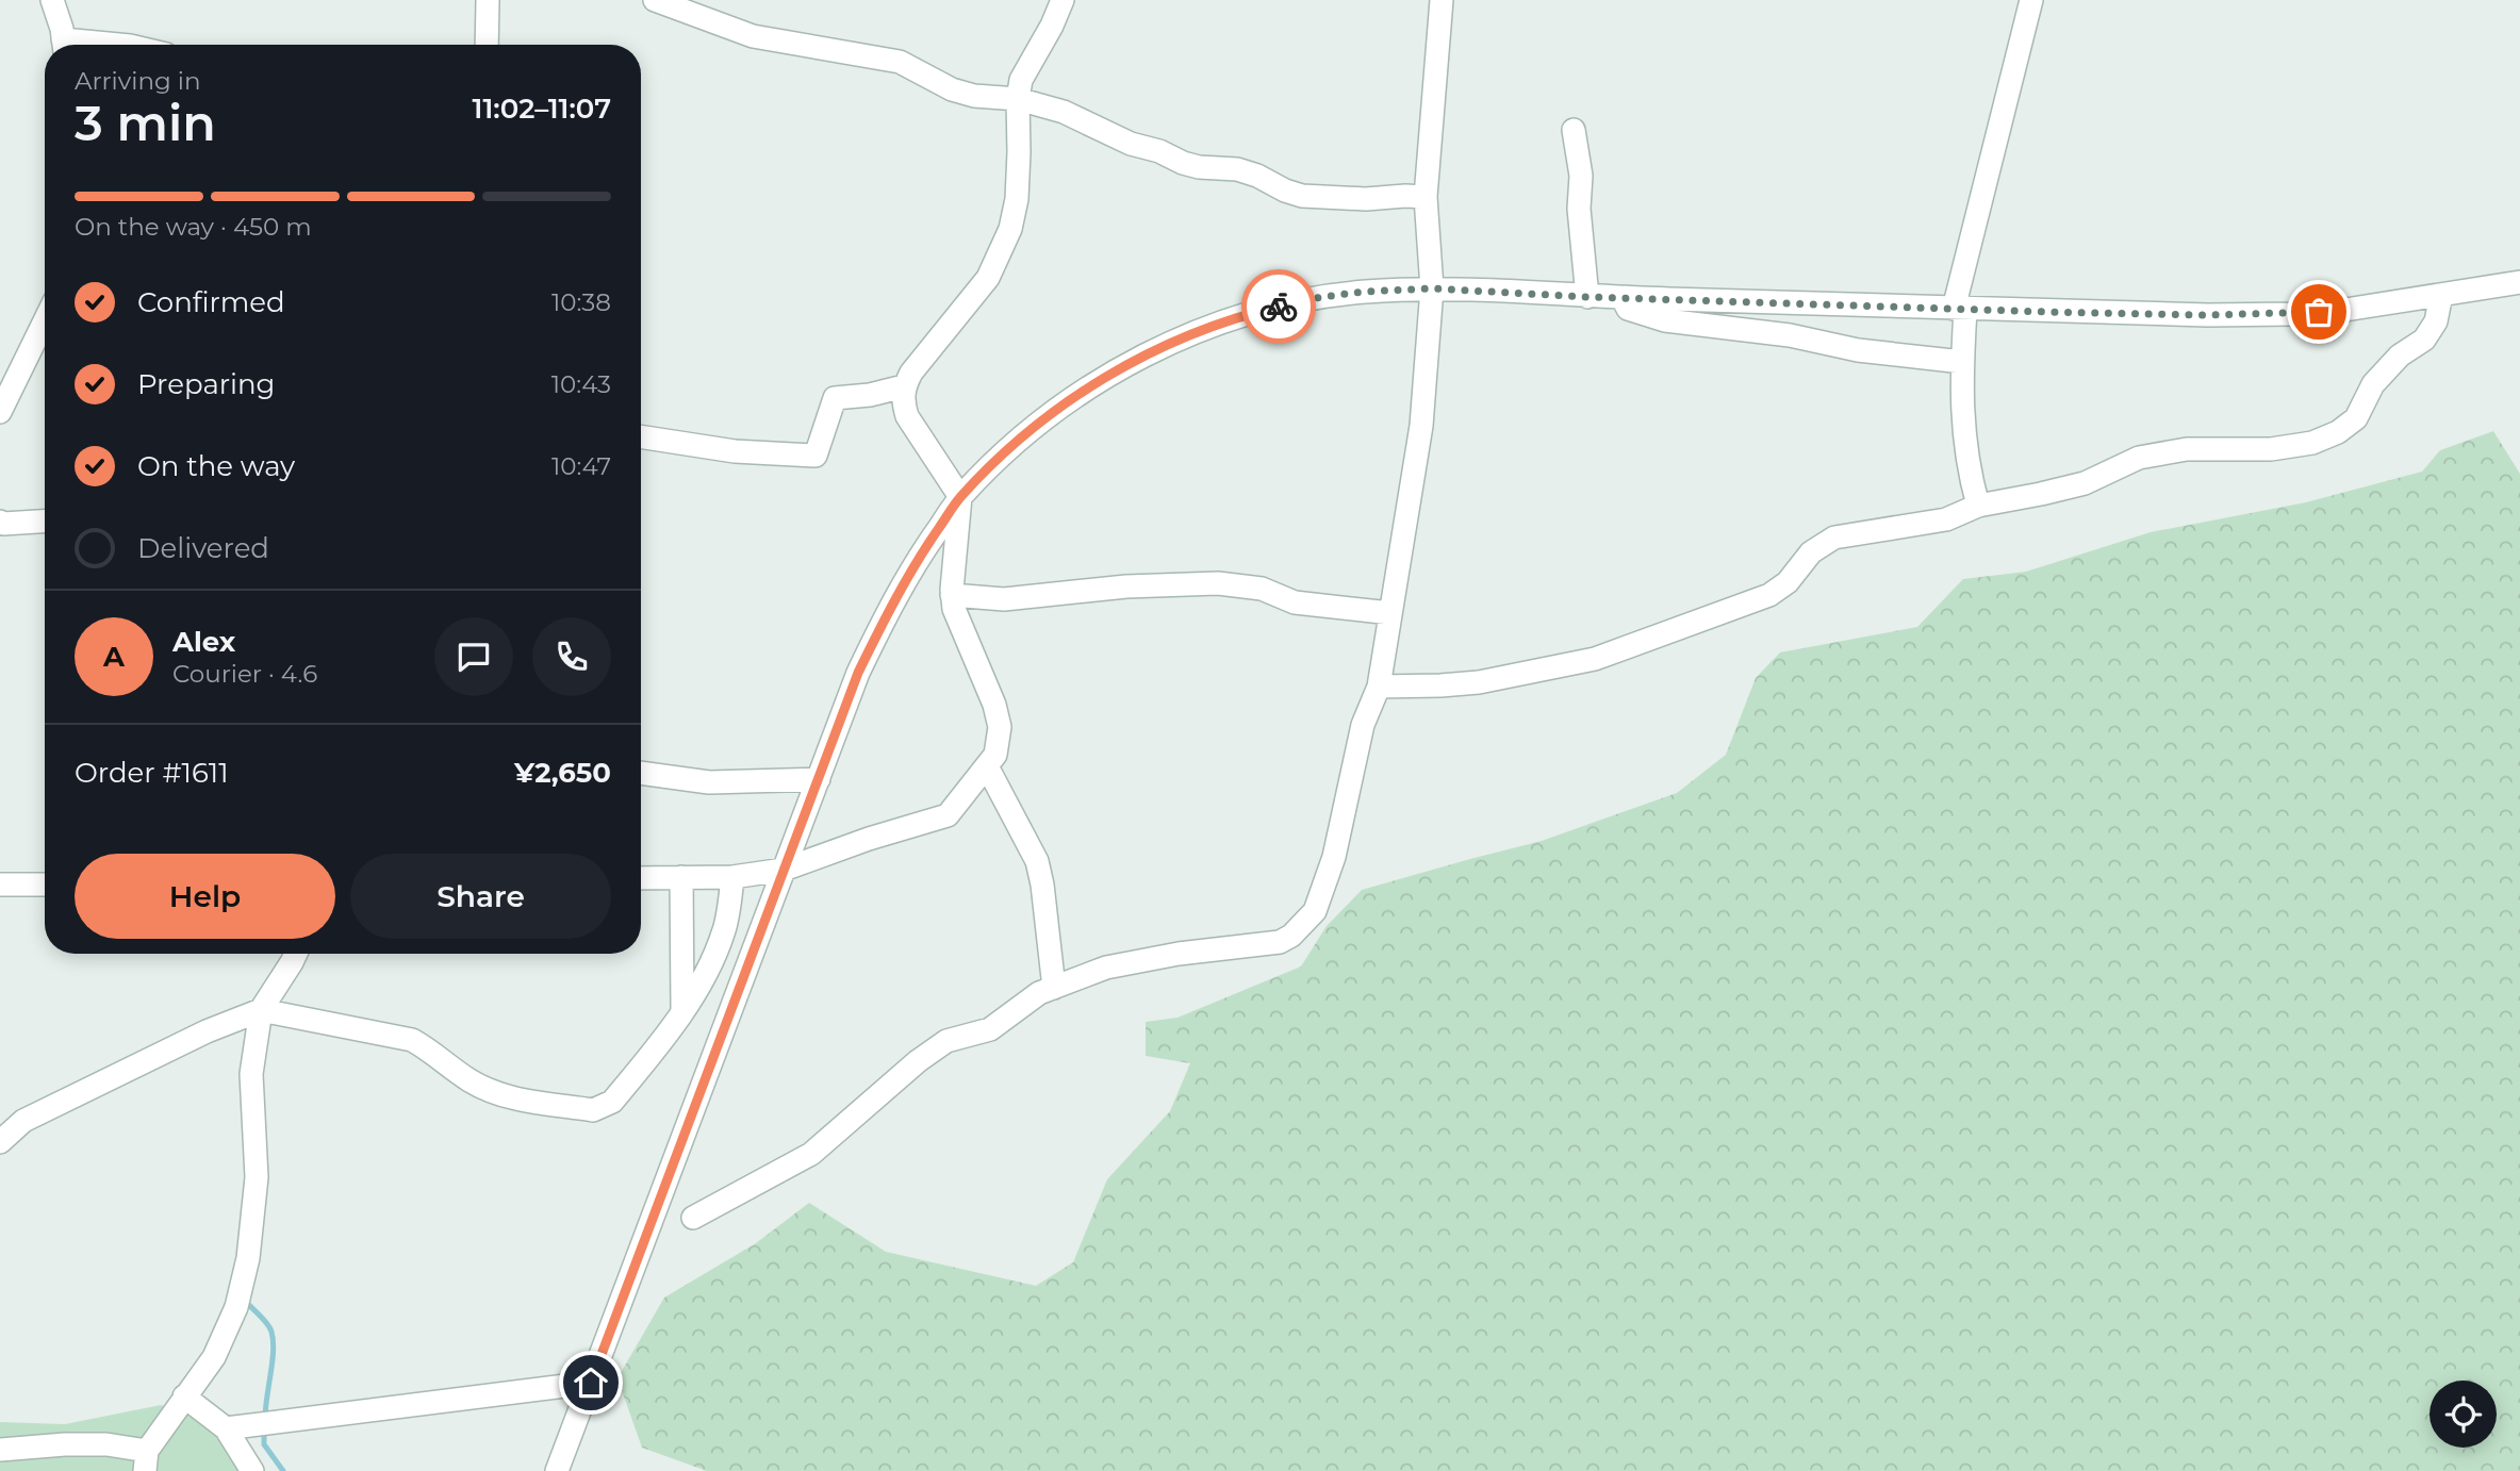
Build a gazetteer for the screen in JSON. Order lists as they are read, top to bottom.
{
  "page": {
    "heading": ["3 min", "Arriving in", "11:02–11:07"],
    "panel": [
      "Alex",
      "Courier · 4.6",
      "Order #1611",
      "¥2,650"
    ],
    "bar": "On the way · 450 m",
    "list": [
      ["Confirmed", "10:38"],
      ["Preparing", "10:43"],
      ["On the way", "10:47"],
      "Delivered"
    ],
    "round": "A",
    "buttons": ["Help", "Share"]
  }
}
